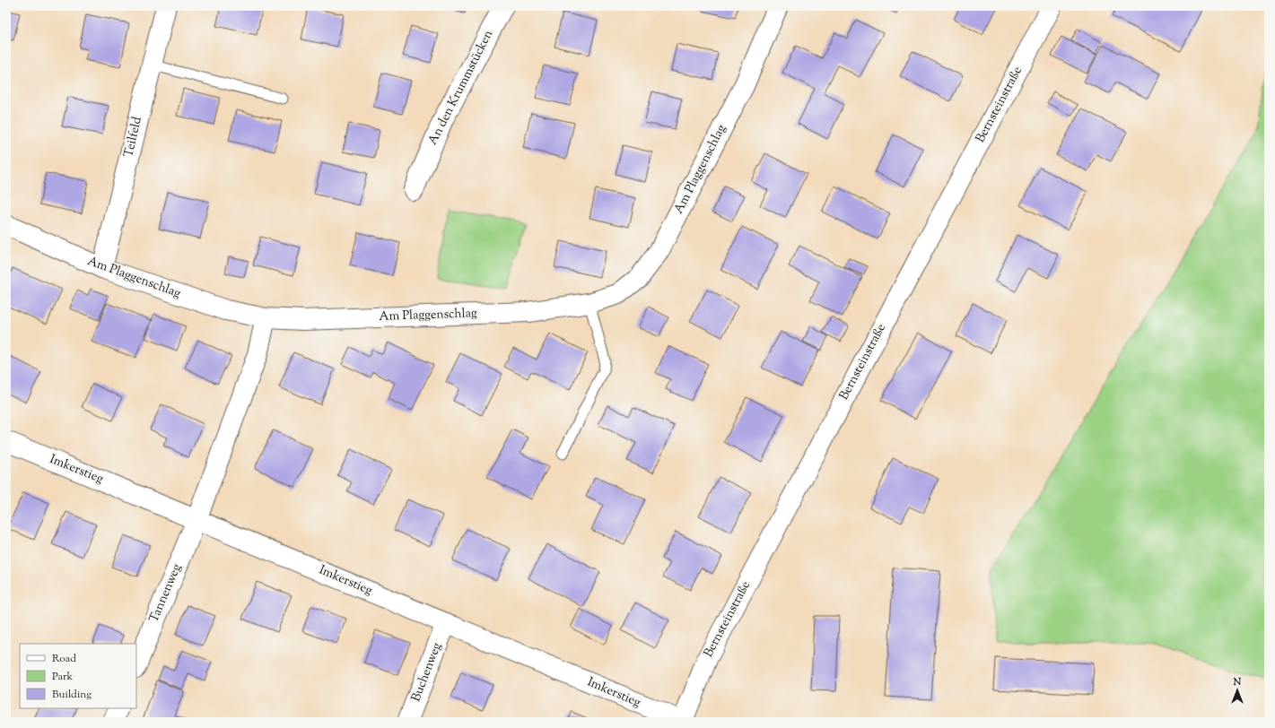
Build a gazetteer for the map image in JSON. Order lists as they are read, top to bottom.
{
  "streets": {
    "street": [
      "An den Krummstücken",
      "Bernsteinstraße",
      "Teilfeld",
      "Am Plaggenschlag",
      "Imkerstieg",
      "Tannenweg",
      "Buchenweg"
    ]
  },
  "crossings": [
    ["Bernsteinstraße", "Imkerstieg"],
    ["Teilfeld", "Am Plaggenschlag"],
    ["Imkerstieg", "Tannenweg"],
    ["Imkerstieg", "Buchenweg"]
  ],
  "legend": ["Road", "Park", "Building"],
  "north": "top"
}
